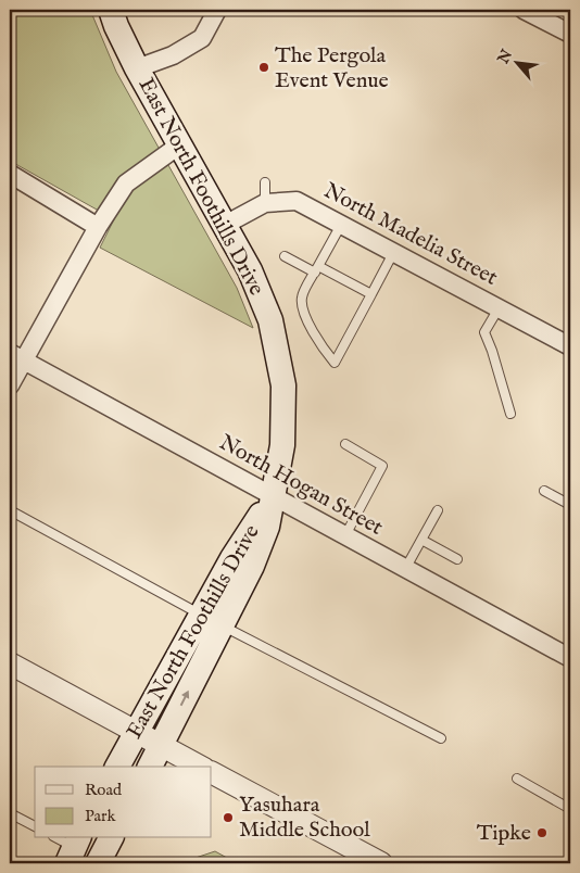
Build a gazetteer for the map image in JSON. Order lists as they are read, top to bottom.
{
  "streets": {
    "main road": ["East North Foothills Drive"],
    "street": ["North Madelia Street", "North Hogan Street"]
  },
  "crossings": [
    ["East North Foothills Drive", "North Madelia Street"],
    ["East North Foothills Drive", "North Hogan Street"]
  ],
  "places": ["The Pergola Event Venue", "Yasuhara Middle School", "Tipke"],
  "legend": ["Road", "Park"],
  "north": "top left"
}
